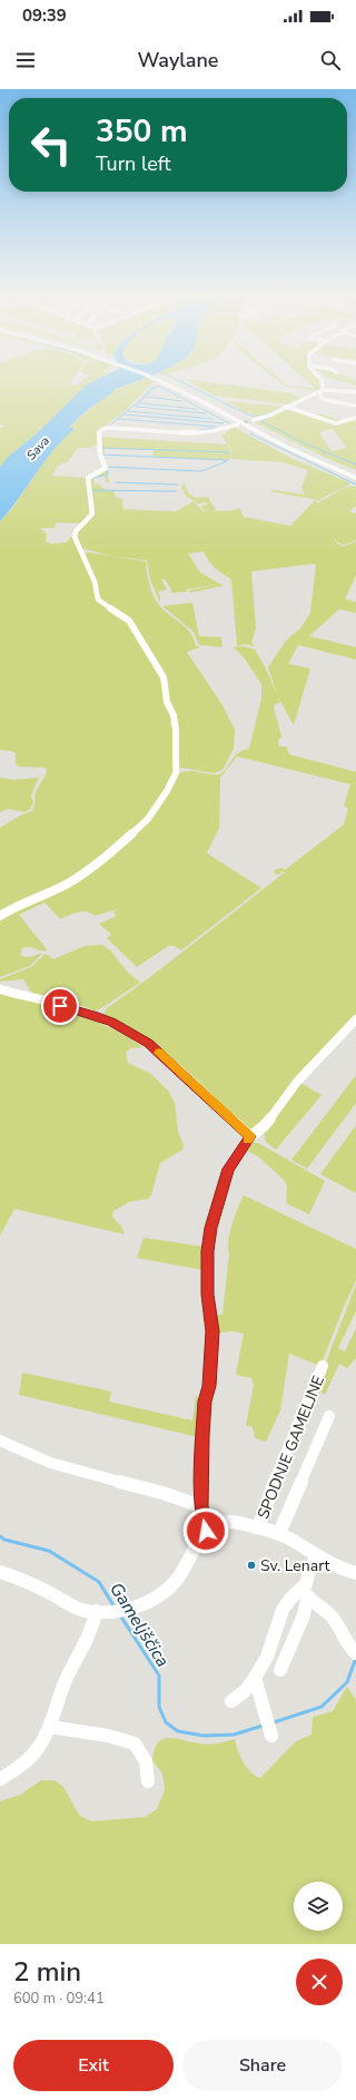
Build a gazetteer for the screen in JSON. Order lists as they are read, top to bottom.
{
  "streets": {
    "street": ["SPODNJE GAMELJNE"]
  },
  "water": ["Sava", "Gameljščica"],
  "places": ["Sv. Lenart"],
  "page": {
    "status": "09:39",
    "header": "Waylane",
    "turn": ["350 m", "Turn left"],
    "heading": ["2 min", "600 m · 09:41"],
    "buttons": ["Exit", "Share"]
  }
}
